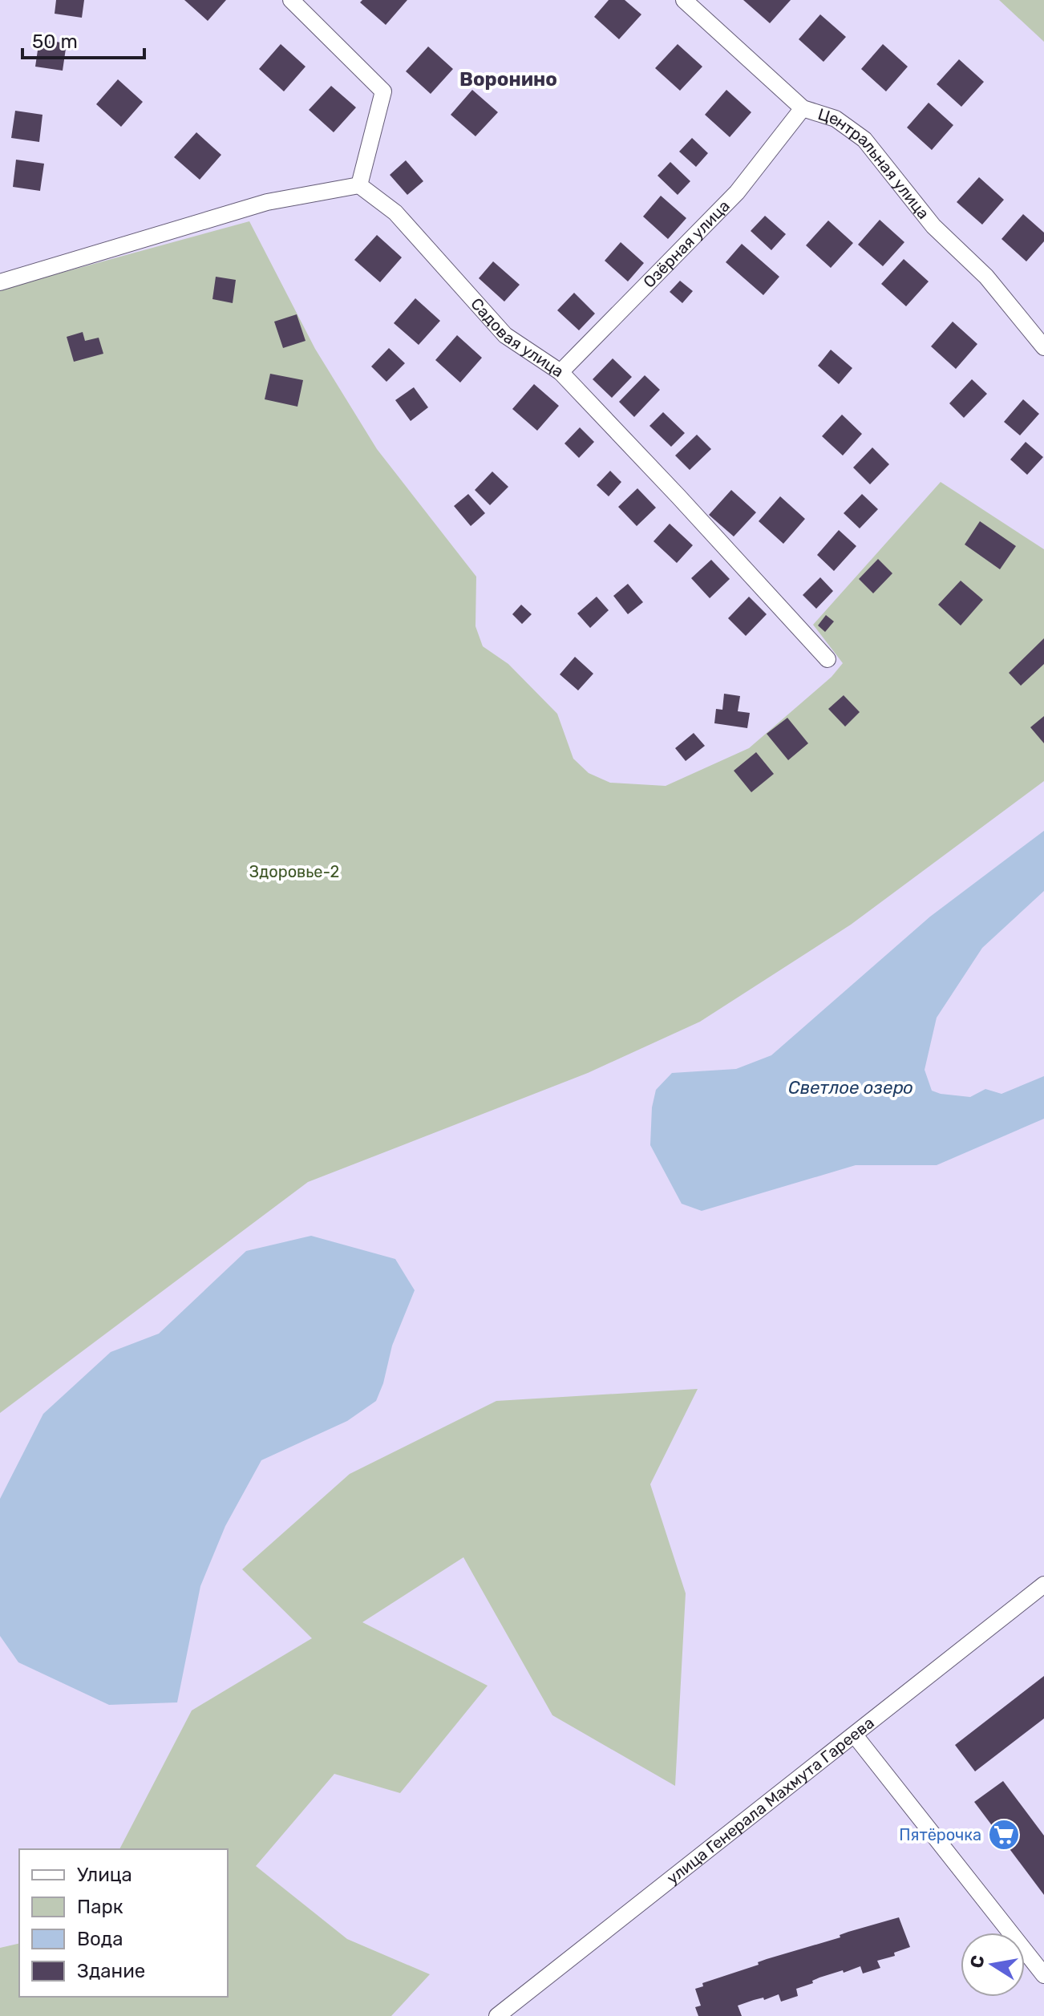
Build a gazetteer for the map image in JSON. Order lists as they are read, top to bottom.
{
  "streets": {
    "street": [
      "Центральная улица",
      "Озёрная улица",
      "Садовая улица",
      "улица Генерала Махмута Гареева"
    ]
  },
  "crossings": [
    ["Центральная улица", "Озёрная улица"],
    ["Озёрная улица", "Садовая улица"]
  ],
  "districts": ["Воронино"],
  "water": ["Светлое озеро"],
  "parks": ["Здоровье-2"],
  "places": {
    "supermarket": ["Пятёрочка"]
  },
  "legend": [
    "Улица",
    "Парк",
    "Вода",
    "Здание"
  ],
  "scale_bar": "50 m",
  "north": "left"
}
